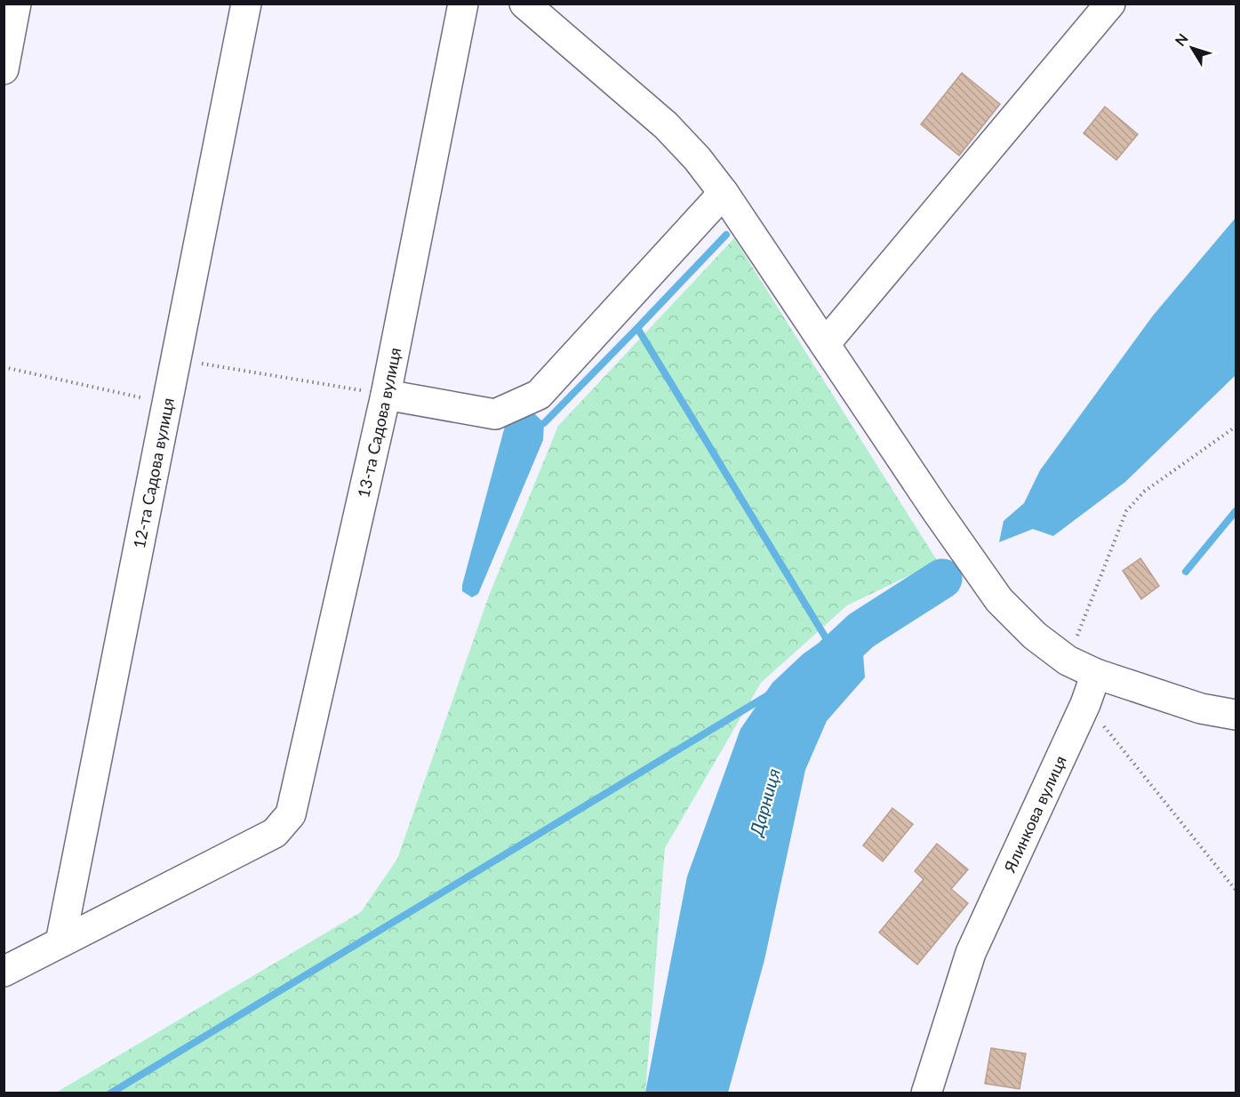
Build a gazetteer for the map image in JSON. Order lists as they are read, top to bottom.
{
  "streets": {
    "street": ["13-та Садова вулиця", "12-та Садова вулиця", "Ялинкова вулиця"]
  },
  "crossings": [
    ["13-та Садова вулиця", "12-та Садова вулиця"]
  ],
  "water": ["Дарниця"],
  "north": "top left"
}
